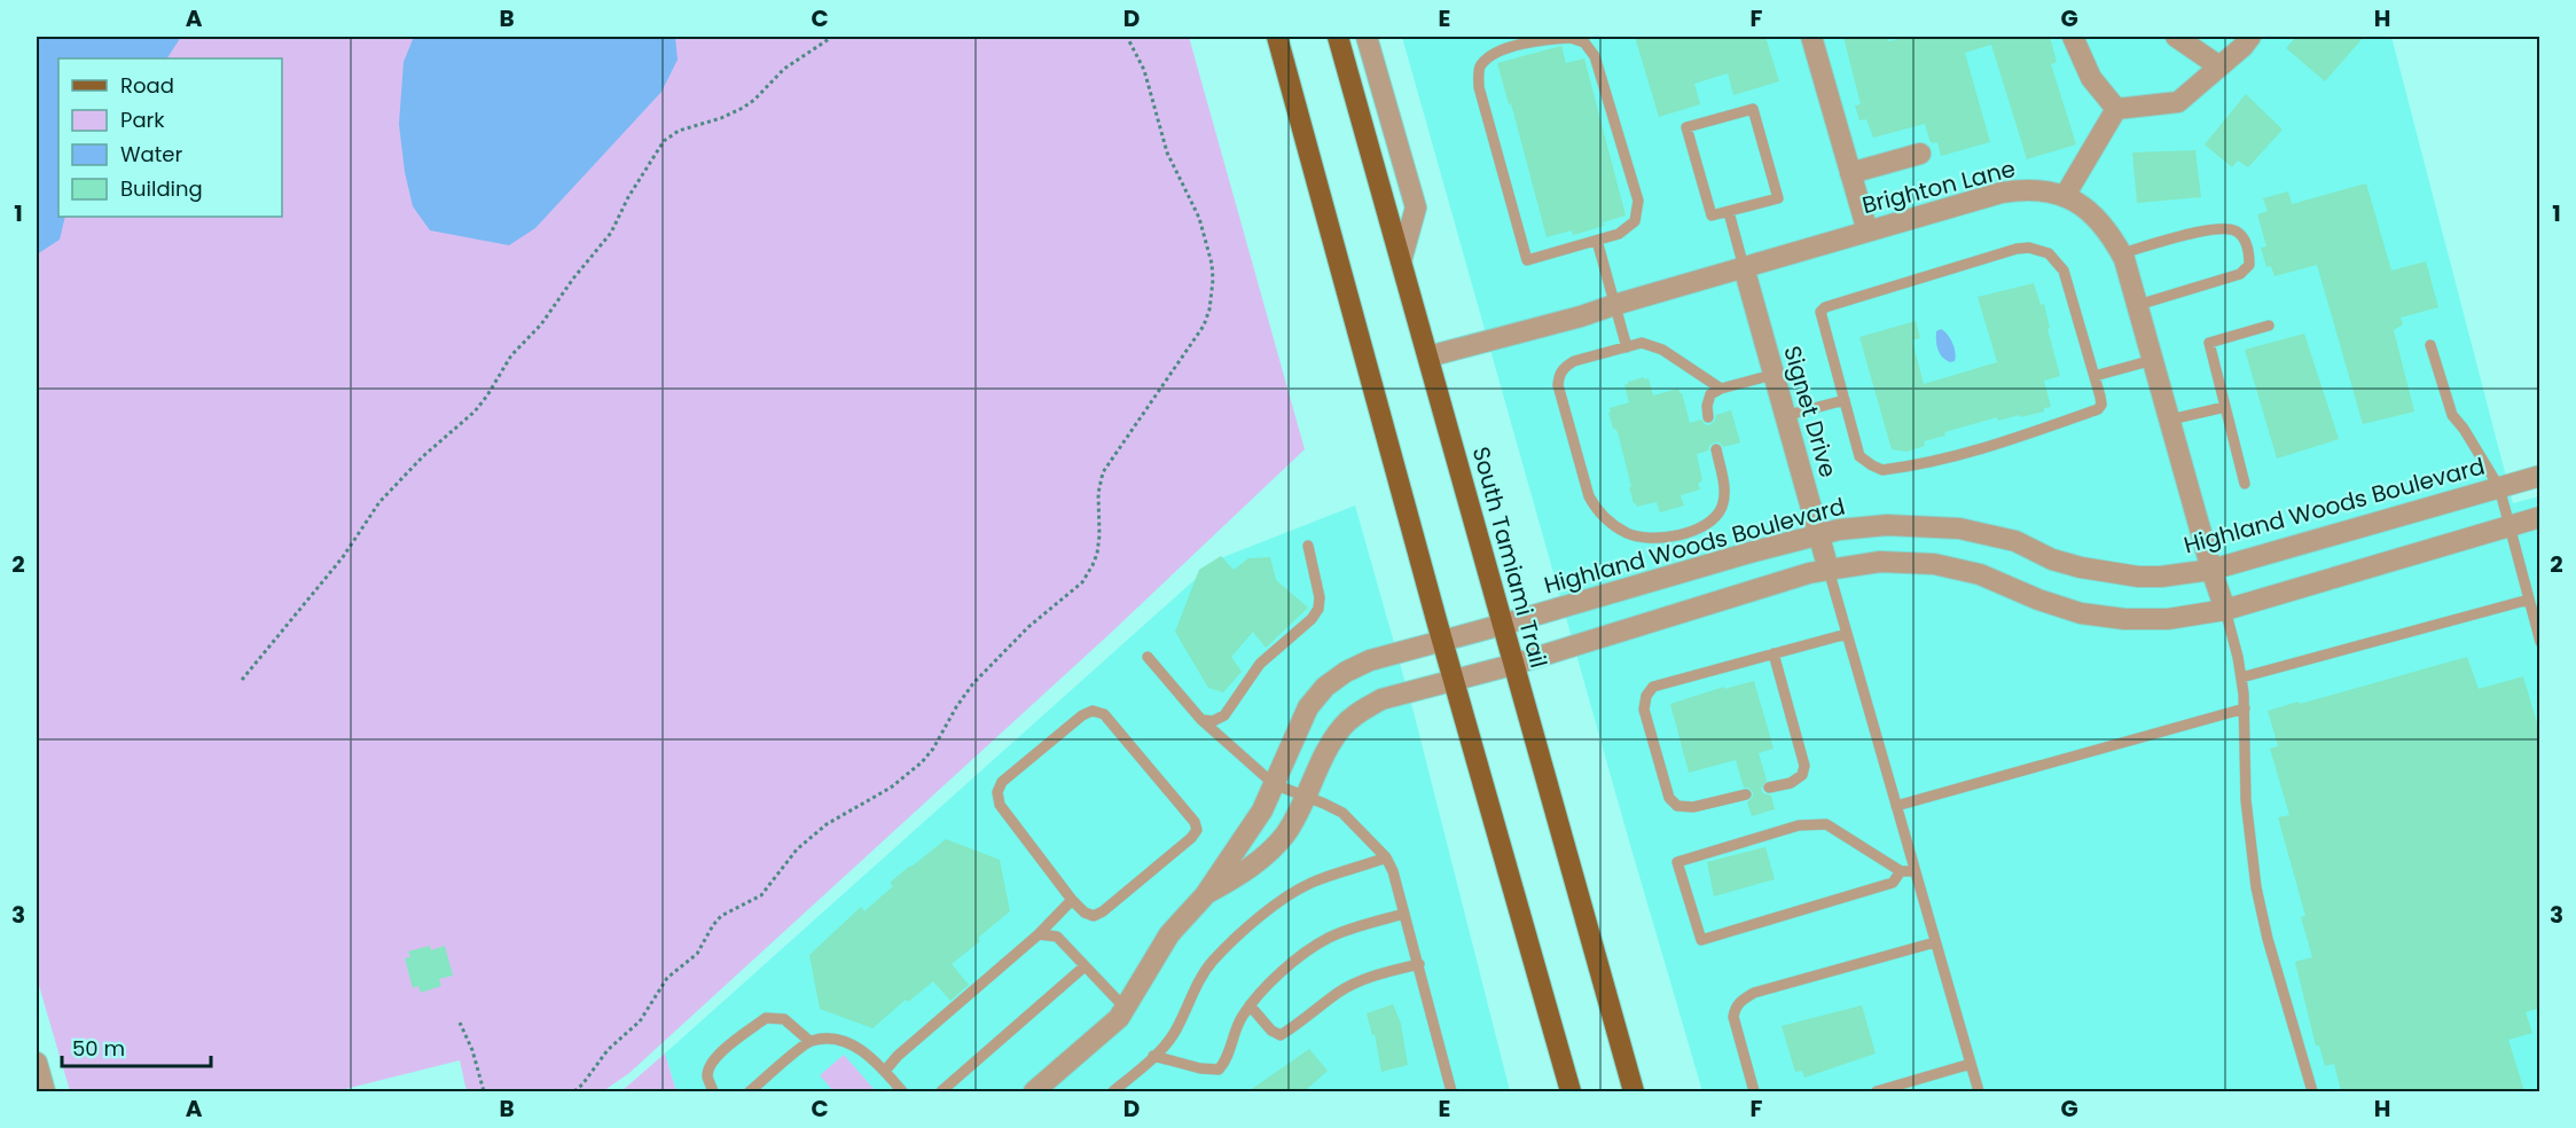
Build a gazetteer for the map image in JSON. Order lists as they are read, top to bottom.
{
  "streets": {
    "main road": ["South Tamiami Trail"],
    "street": ["Brighton Lane", "Signet Drive", "Highland Woods Boulevard"]
  },
  "crossings": [
    ["Brighton Lane", "Signet Drive"],
    ["Brighton Lane", "Highland Woods Boulevard"],
    ["Brighton Lane", "South Tamiami Trail"],
    ["Signet Drive", "Highland Woods Boulevard"],
    ["Highland Woods Boulevard", "South Tamiami Trail"]
  ],
  "legend": [
    "Road",
    "Park",
    "Water",
    "Building"
  ],
  "scale_bar": "50 m",
  "grid": {
    "columns": [
      "A",
      "B",
      "C",
      "D",
      "E",
      "F",
      "G",
      "H"
    ],
    "rows": ["1", "2", "3"]
  }
}
